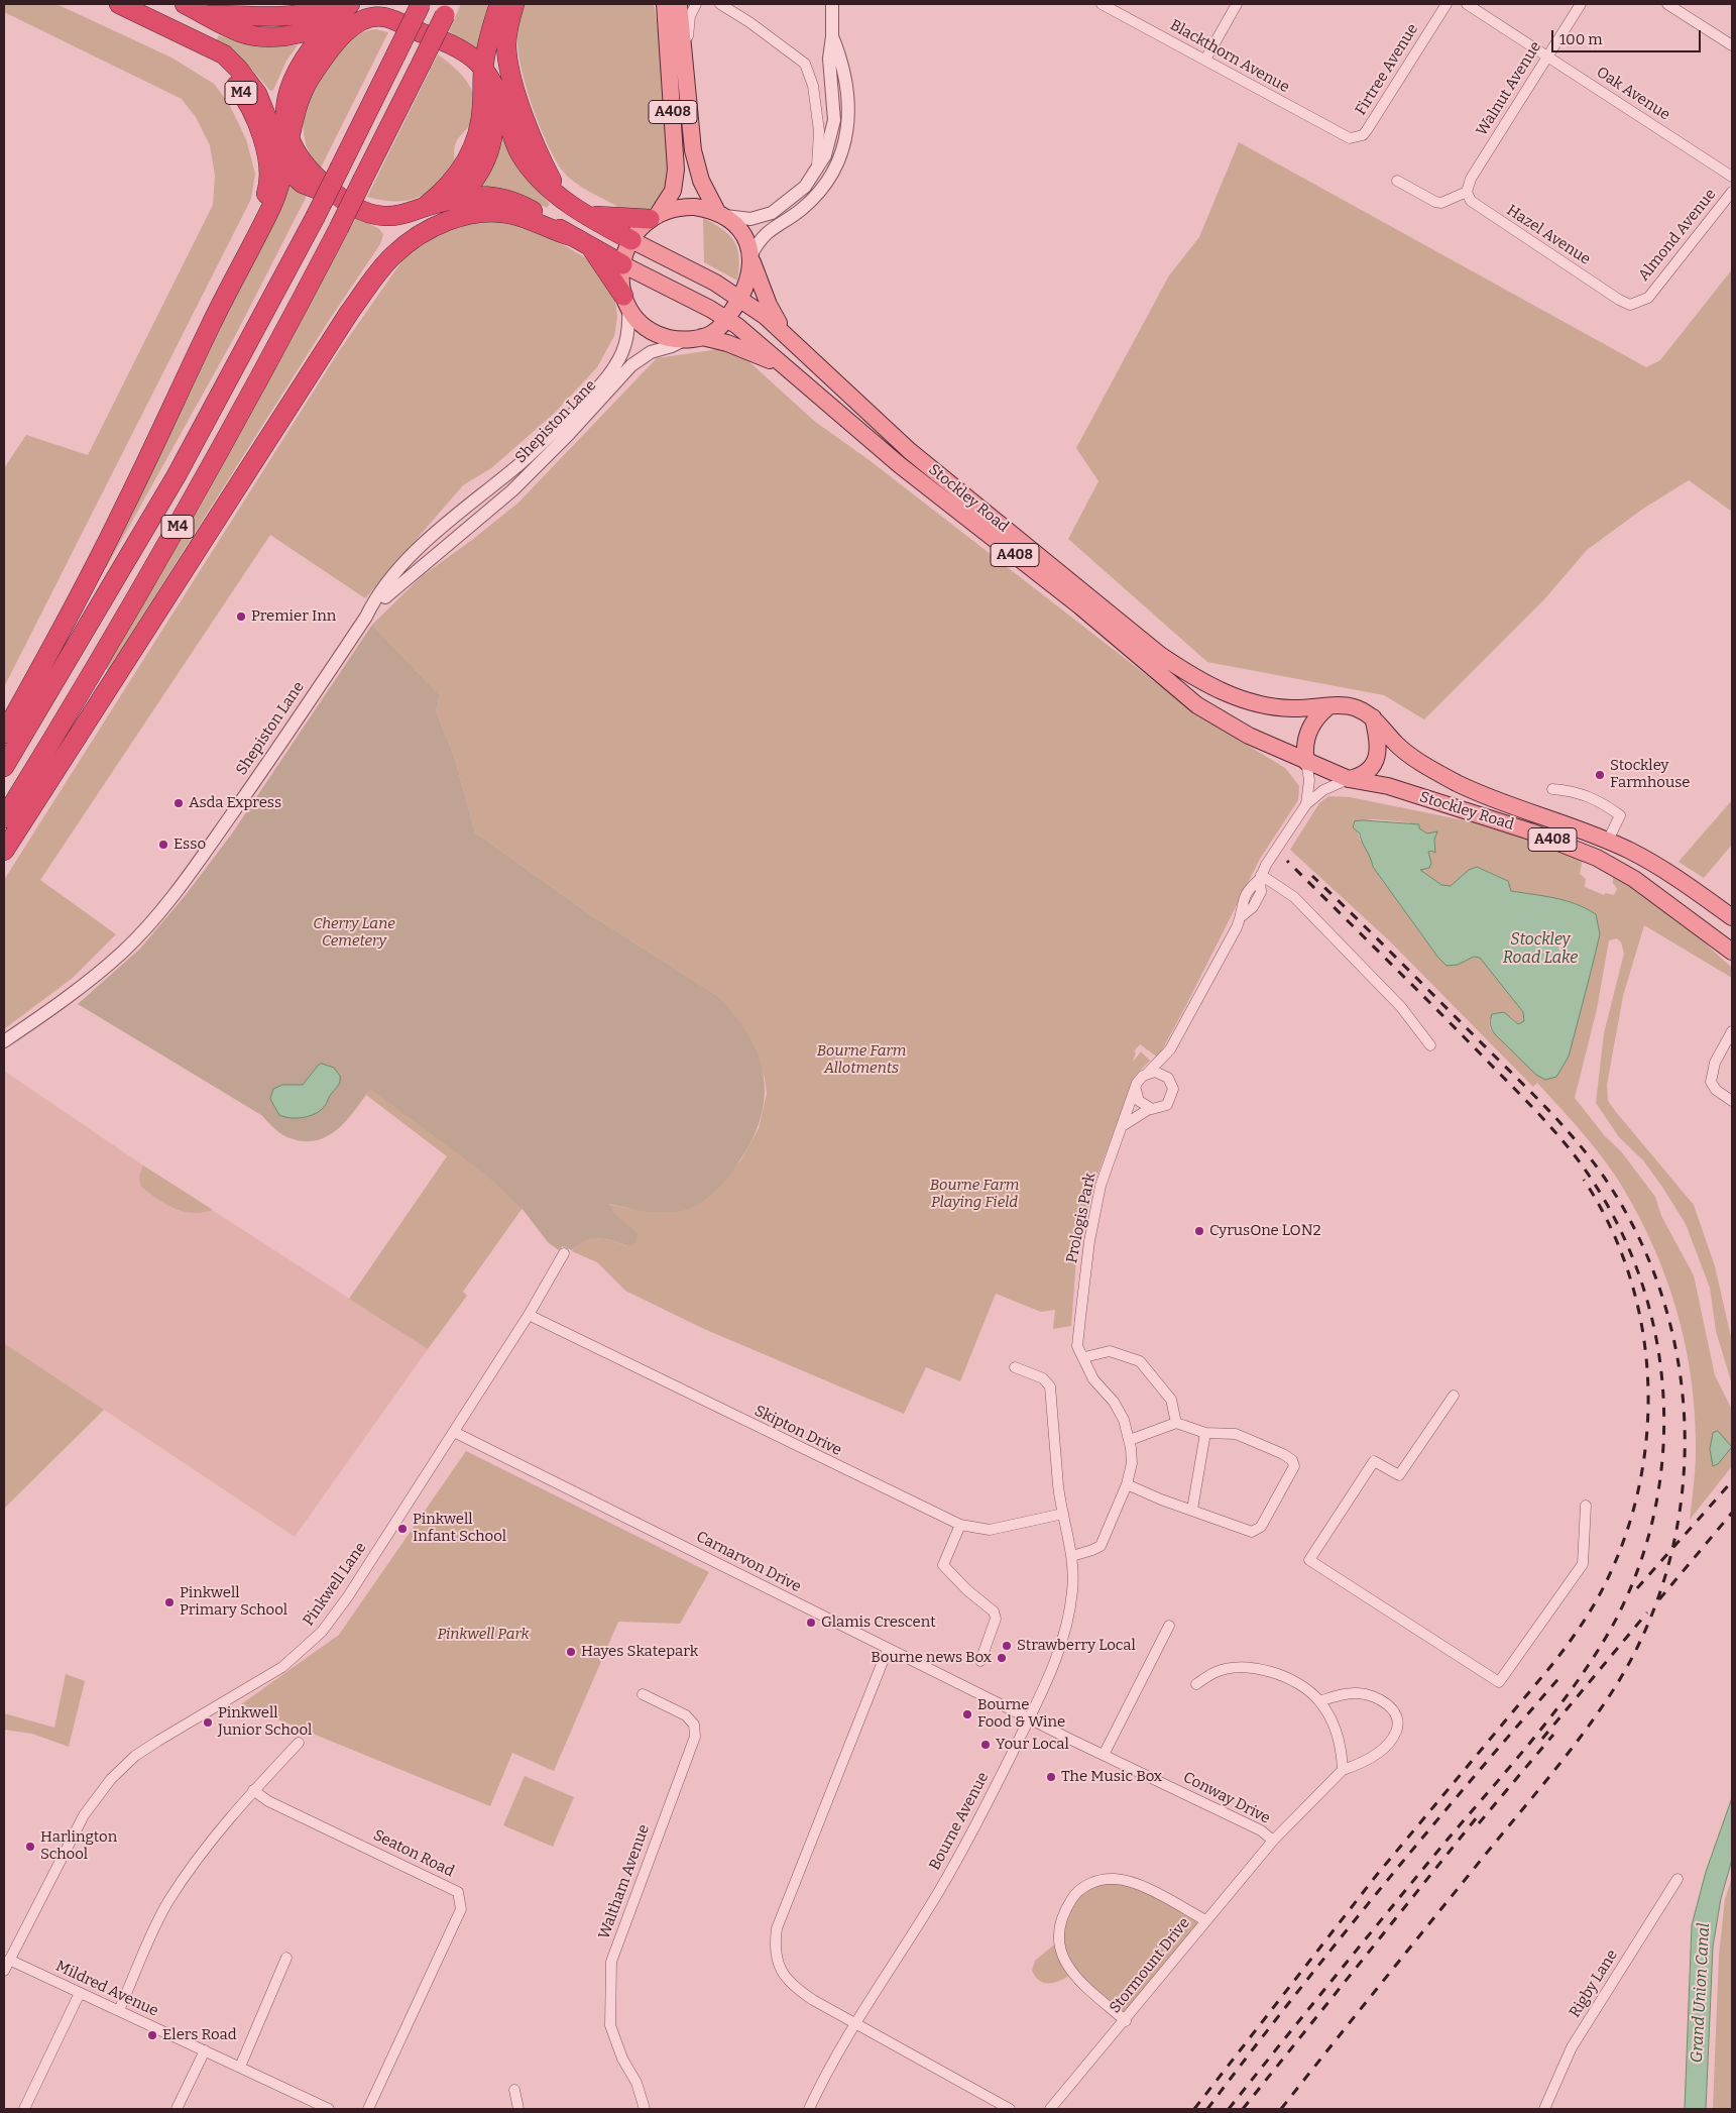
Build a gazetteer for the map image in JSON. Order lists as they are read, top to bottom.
{
  "streets": {
    "highway": ["M4"],
    "main road": ["A408", "Stockley Road"],
    "street": [
      "Blackthorn Avenue",
      "Firtree Avenue",
      "Walnut Avenue",
      "Oak Avenue",
      "Hazel Avenue",
      "Almond Avenue",
      "Shepiston Lane",
      "Prologis Park",
      "Skipton Drive",
      "Carnarvon Drive",
      "Pinkwell Lane",
      "Conway Drive",
      "Bourne Avenue",
      "Seaton Road",
      "Waltham Avenue",
      "Stormount Drive",
      "Rigby Lane",
      "Mildred Avenue"
    ]
  },
  "crossings": [
    ["Blackthorn Avenue", "Firtree Avenue"],
    ["Walnut Avenue", "Oak Avenue"],
    ["Walnut Avenue", "Hazel Avenue"],
    ["M4", "A408"],
    ["M4", "Shepiston Lane"],
    ["M4", "Stockley Road"],
    ["A408", "Shepiston Lane"],
    ["A408", "Stockley Road"],
    ["Hazel Avenue", "Almond Avenue"],
    ["Skipton Drive", "Pinkwell Lane"],
    ["Skipton Drive", "Bourne Avenue"],
    ["Carnarvon Drive", "Pinkwell Lane"],
    ["Carnarvon Drive", "Conway Drive"],
    ["Carnarvon Drive", "Bourne Avenue"],
    ["Pinkwell Lane", "Mildred Avenue"],
    ["Conway Drive", "Bourne Avenue"],
    ["Conway Drive", "Stormount Drive"]
  ],
  "water": ["Stockley Road Lake", "Grand Union Canal"],
  "parks": [
    "Cherry Lane Cemetery",
    "Bourne Farm Allotments",
    "Bourne Farm Playing Field",
    "Pinkwell Park"
  ],
  "places": [
    "Premier Inn",
    "Stockley Farmhouse",
    "Asda Express",
    "Esso",
    "CyrusOne LON2",
    "Pinkwell Infant School",
    "Pinkwell Primary School",
    "Glamis Crescent",
    "Strawberry Local",
    "Hayes Skatepark",
    "Bourne news Box",
    "Bourne Food & Wine",
    "Pinkwell Junior School",
    "Your Local",
    "The Music Box",
    "Harlington School",
    "Elers Road"
  ],
  "scale_bar": "100 m"
}
